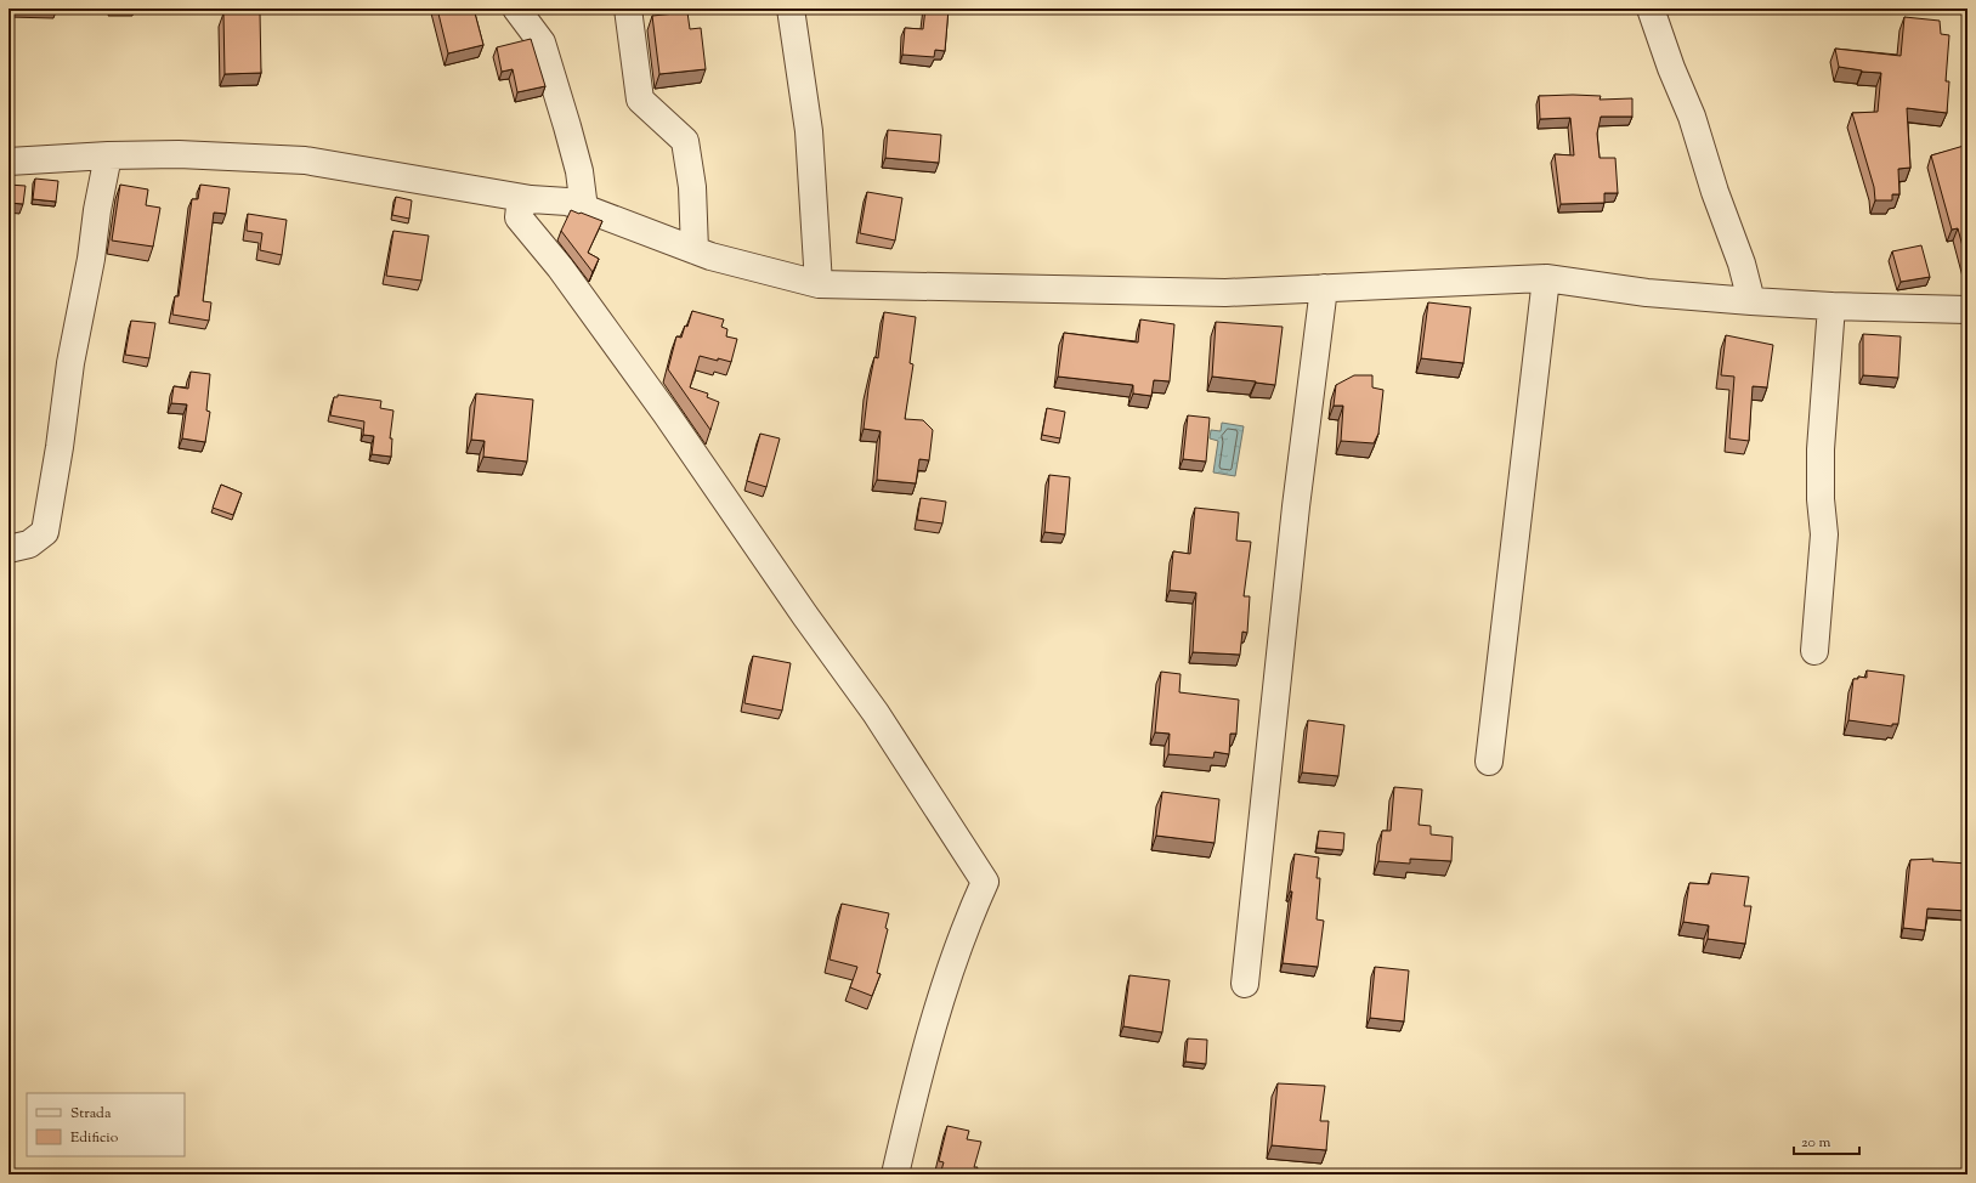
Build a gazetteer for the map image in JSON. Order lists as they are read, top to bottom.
{
  "legend": ["Strada", "Edificio"],
  "scale_bar": "20 m"
}
